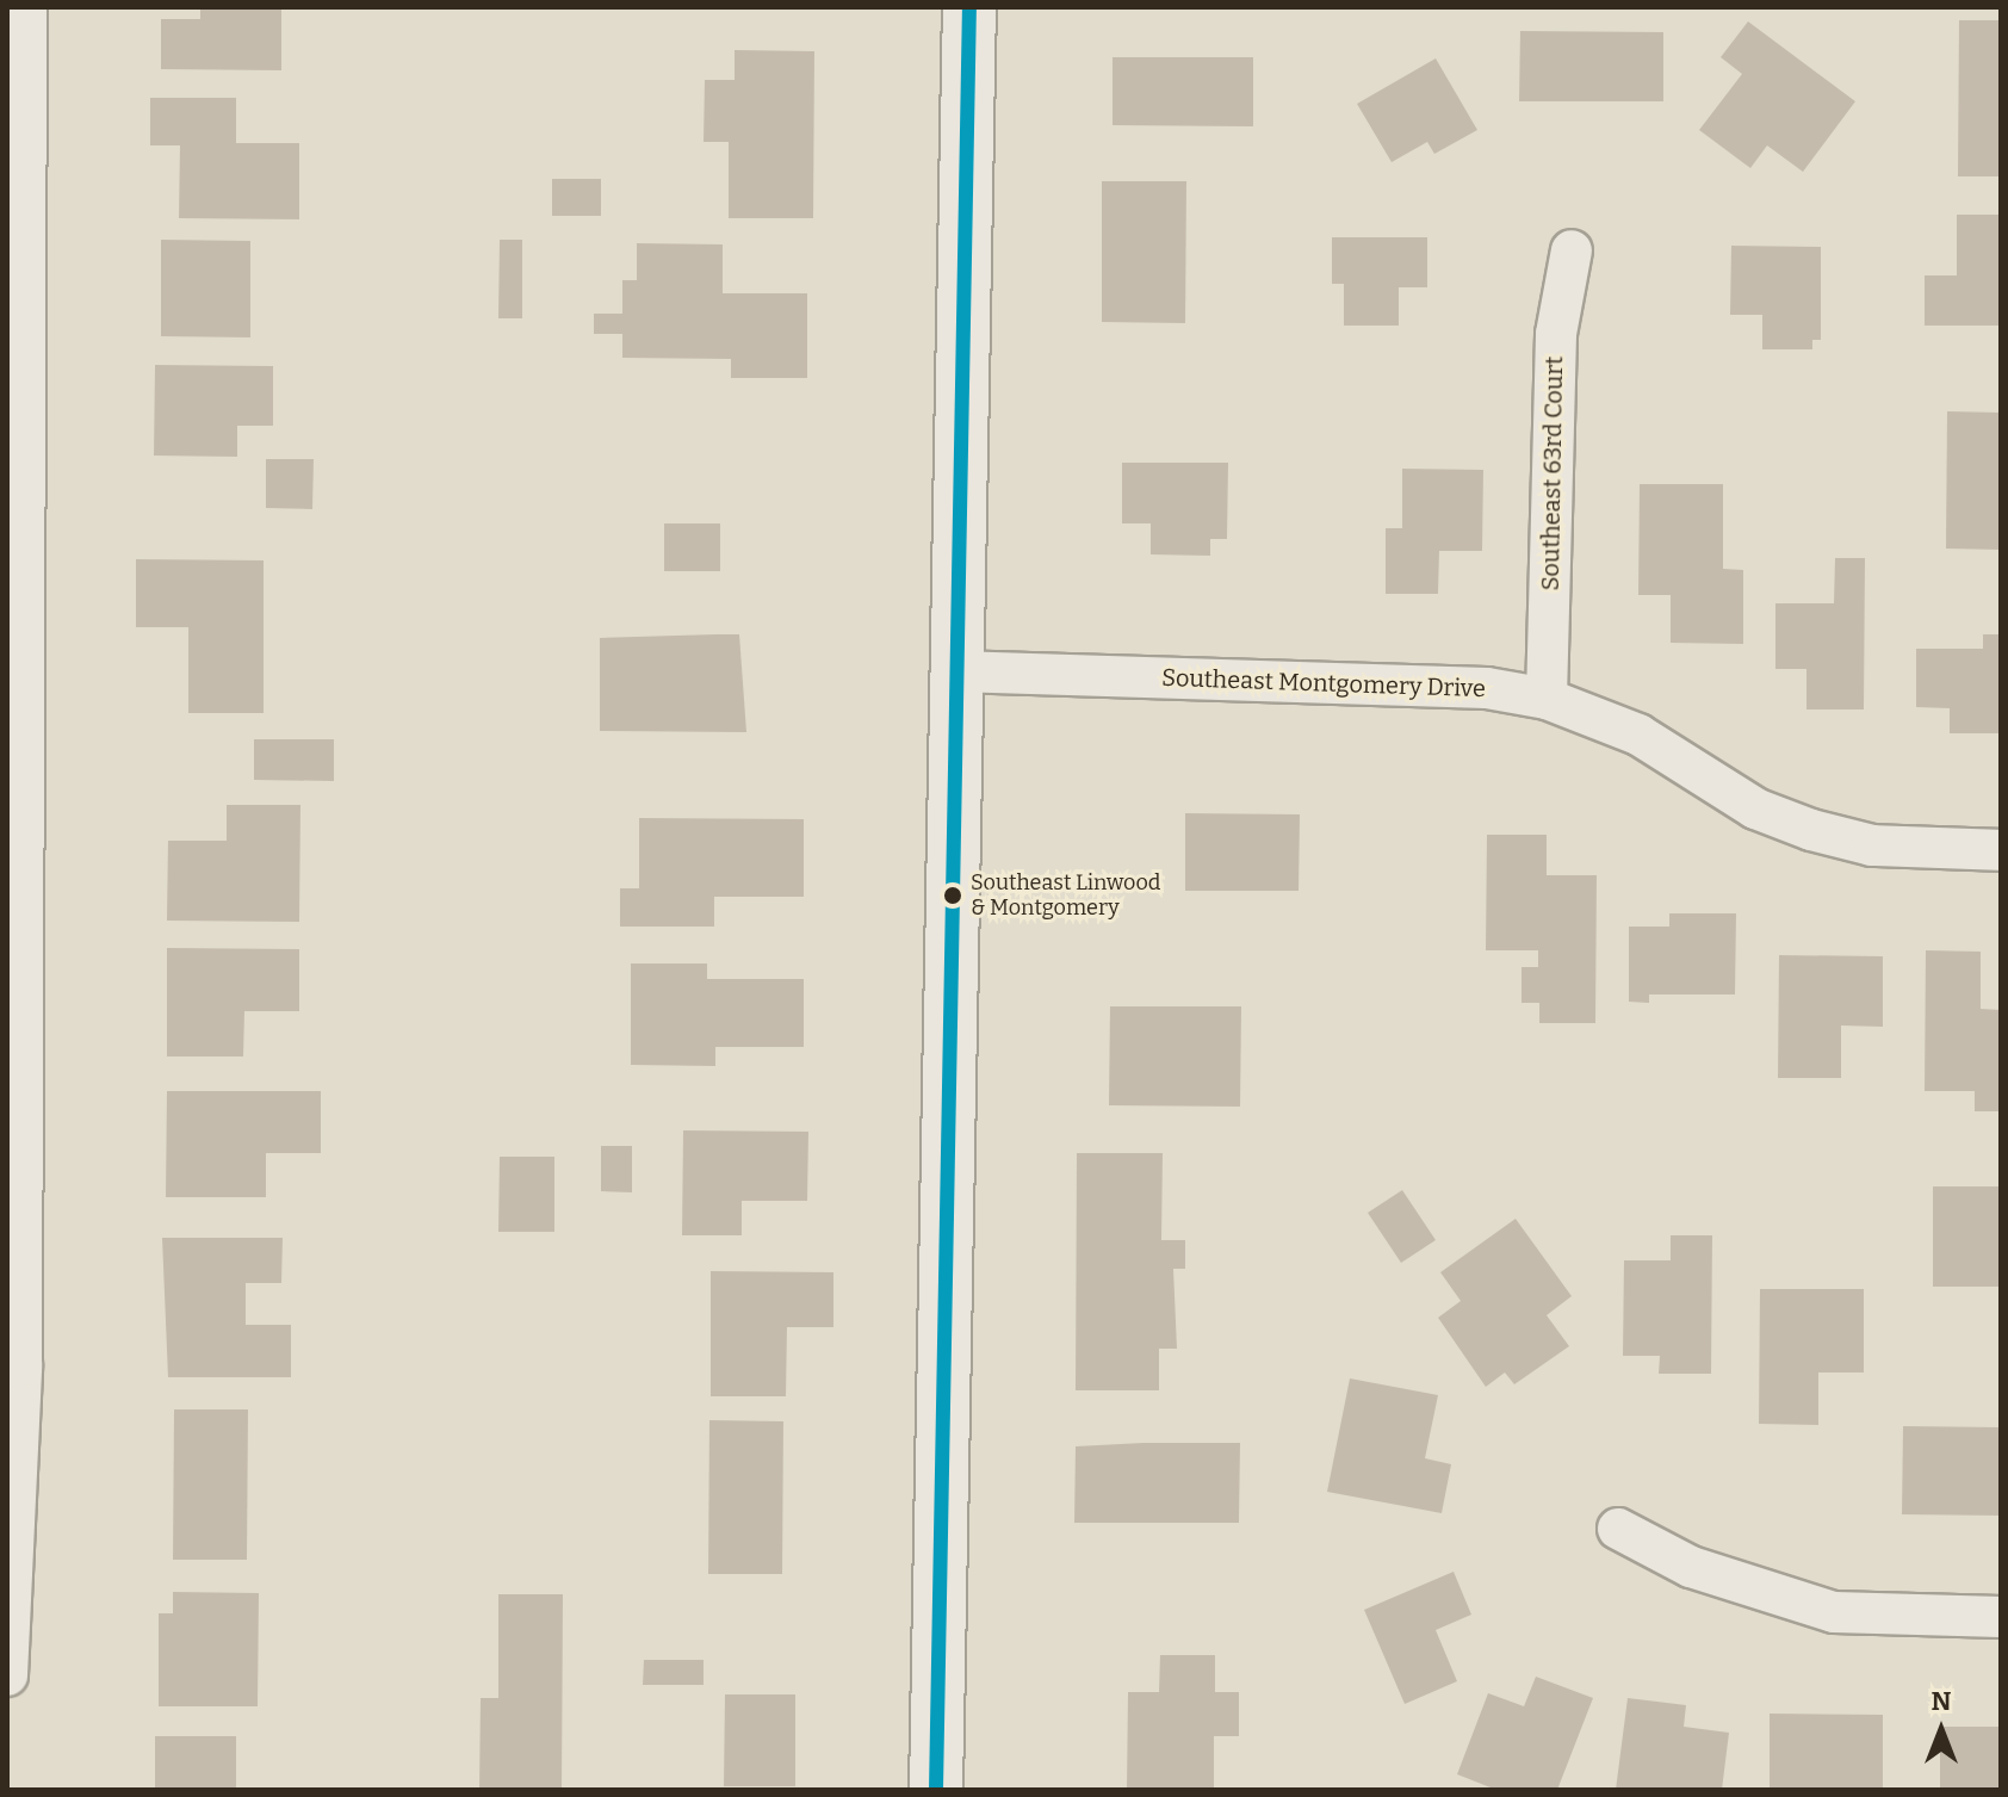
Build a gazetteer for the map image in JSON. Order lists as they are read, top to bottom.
{
  "streets": {
    "street": ["Southeast 63rd Court", "Southeast Montgomery Drive"]
  },
  "crossings": [
    ["Southeast 63rd Court", "Southeast Montgomery Drive"]
  ],
  "places": ["Southeast Linwood & Montgomery"],
  "north": "top"
}
